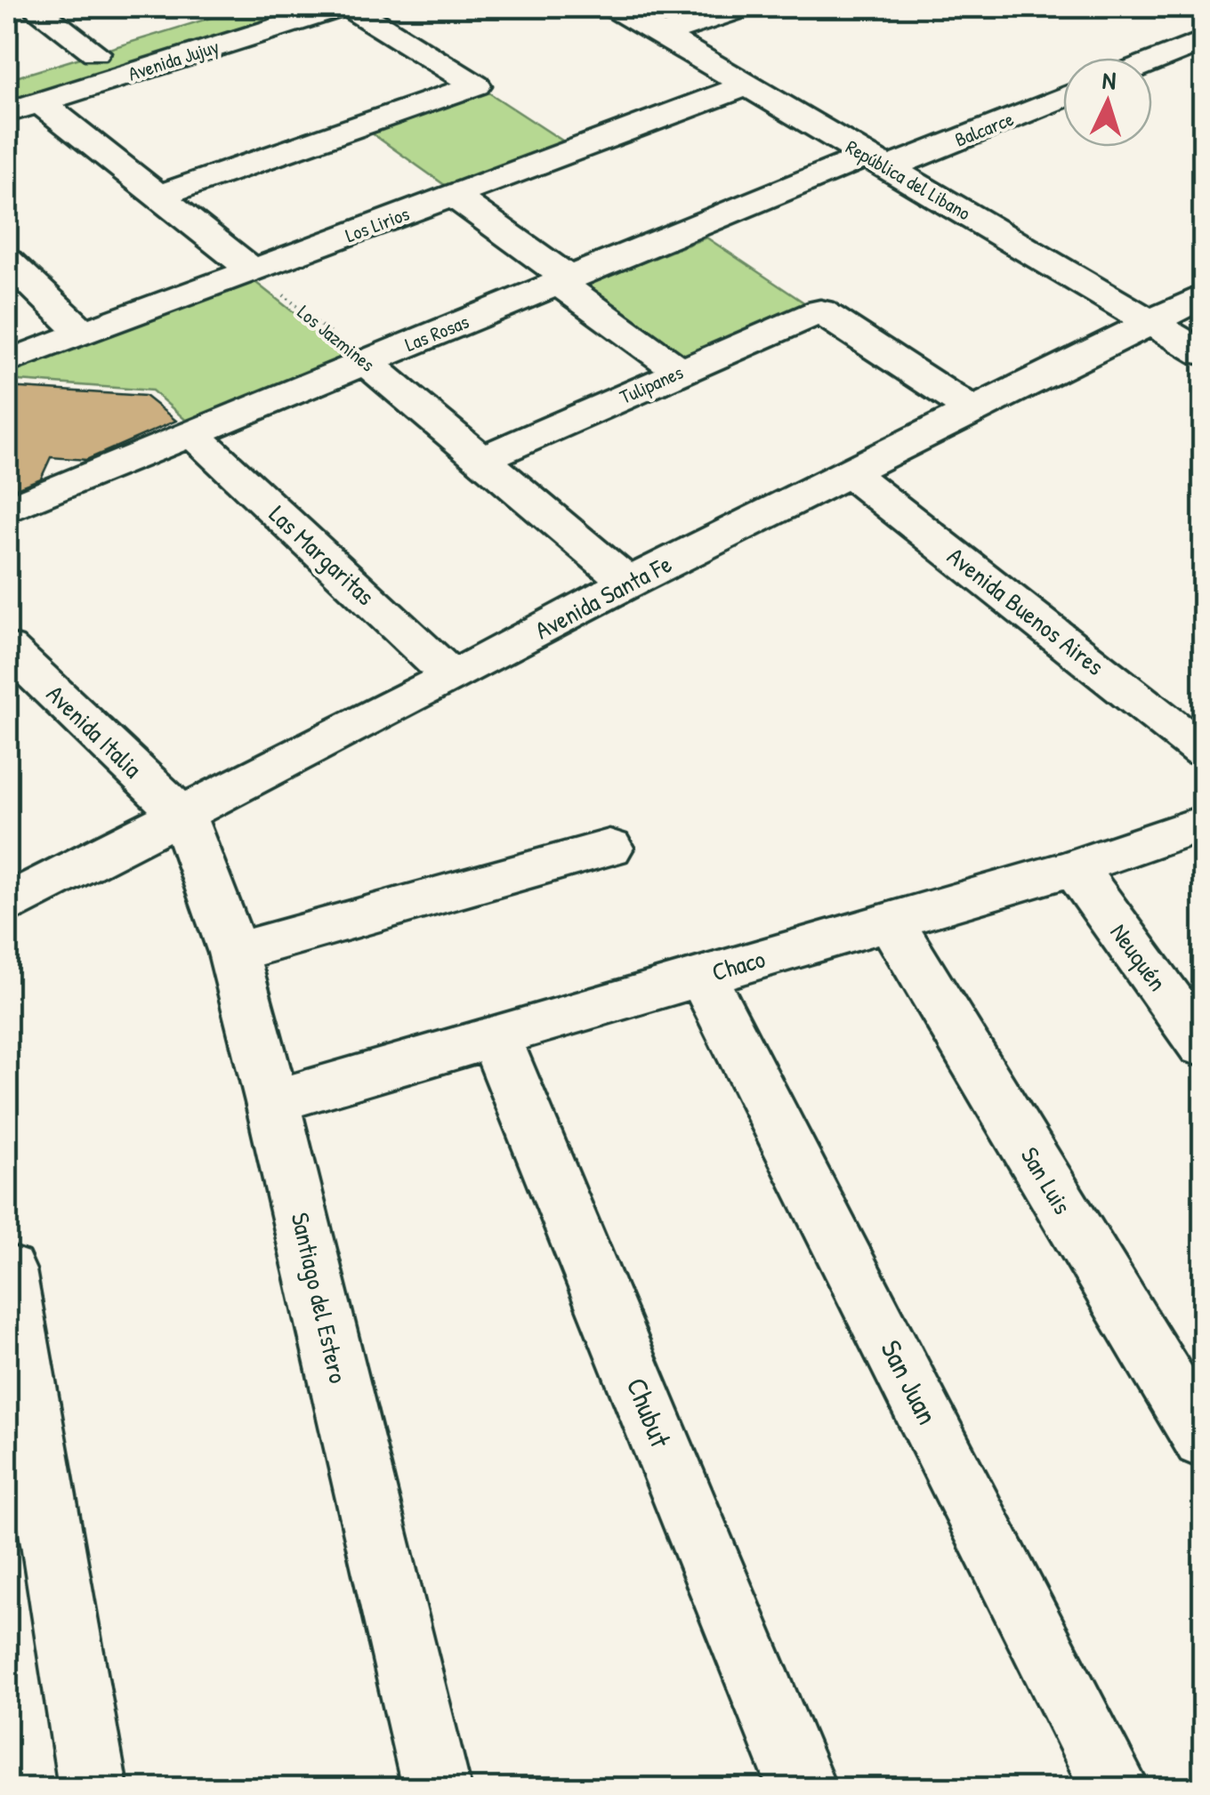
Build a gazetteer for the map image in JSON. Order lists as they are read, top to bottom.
{
  "streets": {
    "street": [
      "Avenida Jujuy",
      "Balcarce",
      "República del Libano",
      "Los Lirios",
      "Las Rosas",
      "Los Jazmines",
      "Tulipanes",
      "Las Margaritas",
      "Avenida Santa Fe",
      "Avenida Buenos Aires",
      "Avenida Italia",
      "Neuquén",
      "Chaco",
      "San Luis",
      "Santiago del Estero",
      "San Juan",
      "Chubut"
    ]
  },
  "crossings": [
    ["Balcarce", "República del Libano"],
    ["Balcarce", "Las Rosas"],
    ["República del Libano", "Los Lirios"],
    ["República del Libano", "Las Rosas"],
    ["República del Libano", "Avenida Santa Fe"],
    ["Los Lirios", "Los Jazmines"],
    ["Las Rosas", "Los Jazmines"],
    ["Las Rosas", "Las Margaritas"],
    ["Los Jazmines", "Tulipanes"],
    ["Los Jazmines", "Avenida Santa Fe"],
    ["Tulipanes", "Avenida Santa Fe"],
    ["Las Margaritas", "Avenida Santa Fe"],
    ["Avenida Santa Fe", "Avenida Buenos Aires"],
    ["Avenida Santa Fe", "Avenida Italia"],
    ["Avenida Santa Fe", "Santiago del Estero"],
    ["Avenida Italia", "Santiago del Estero"],
    ["Neuquén", "Chaco"],
    ["Chaco", "San Luis"],
    ["Chaco", "Santiago del Estero"],
    ["Chaco", "San Juan"],
    ["Chaco", "Chubut"]
  ],
  "north": "top"
}
